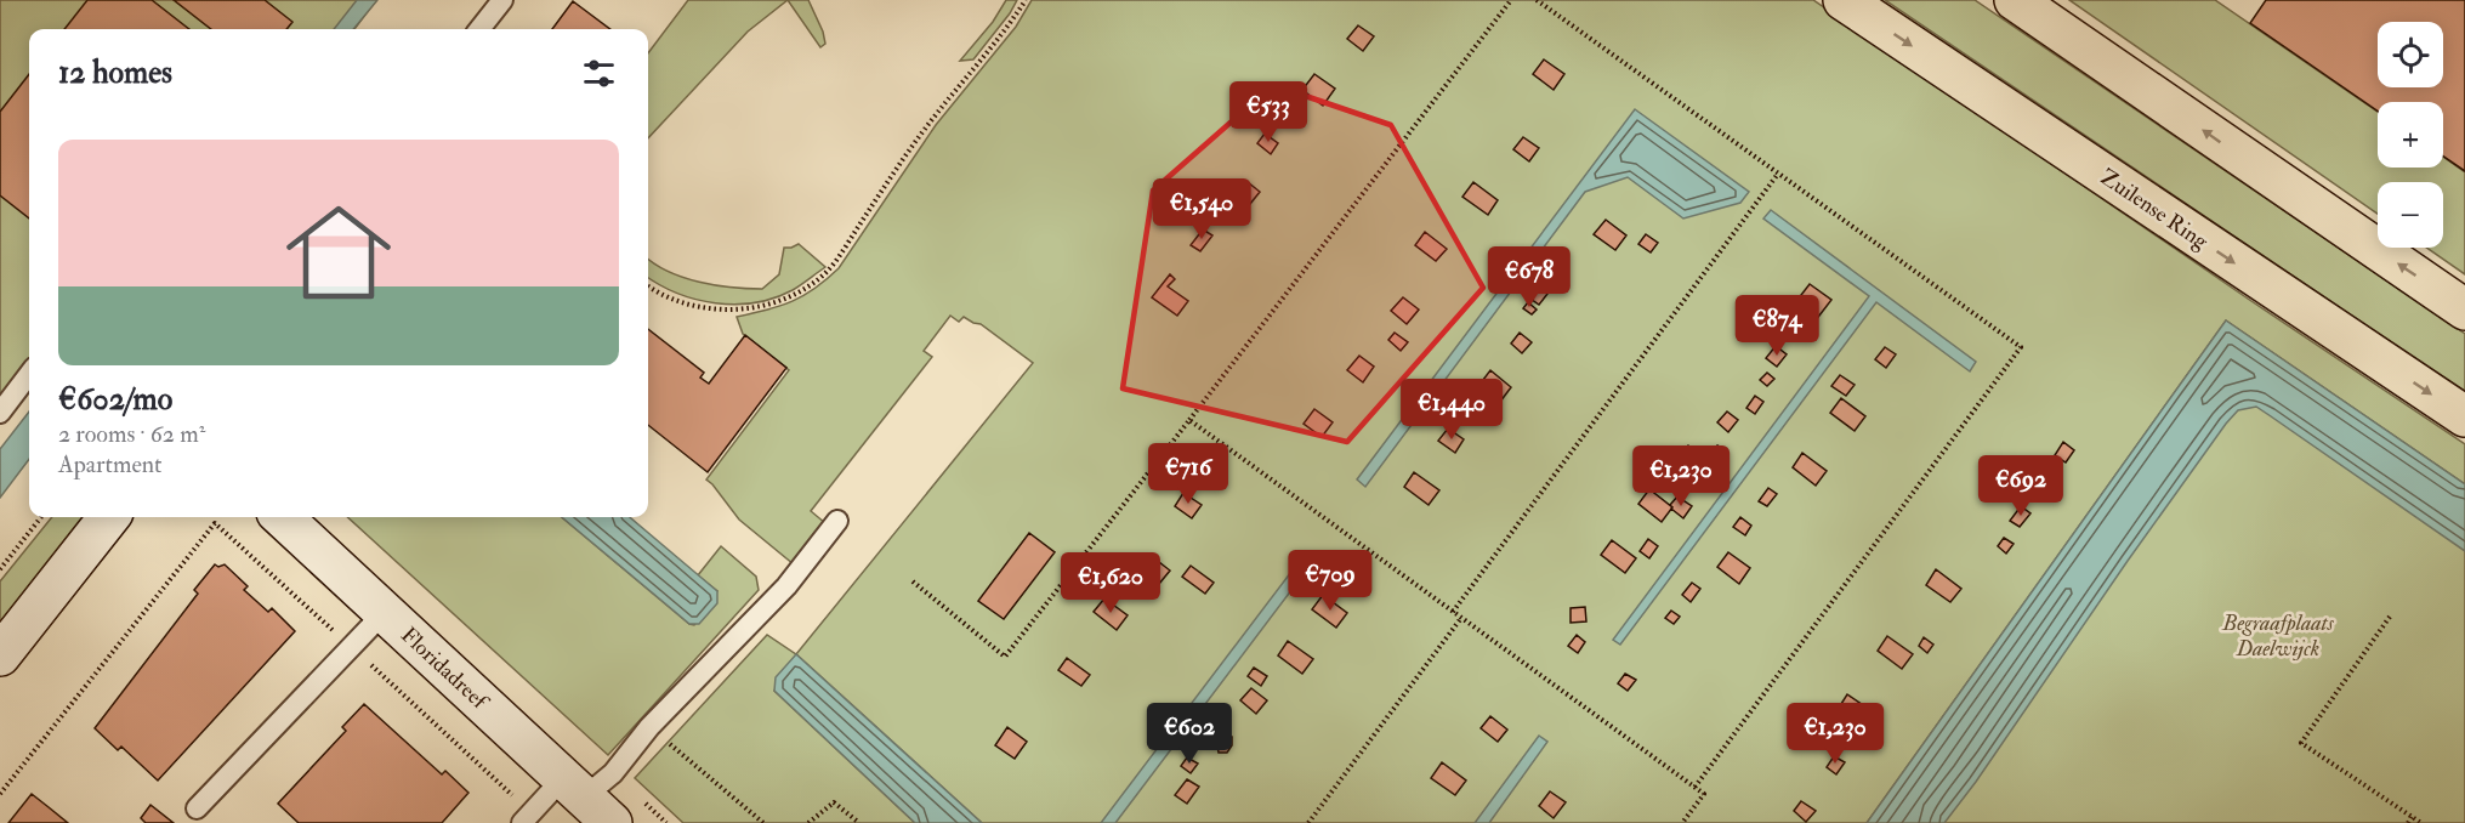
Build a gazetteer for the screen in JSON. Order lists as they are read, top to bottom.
{
  "streets": {
    "main road": ["Zuilense Ring"],
    "street": ["Floridadreef"]
  },
  "parks": ["Begraafplaats Daelwijck"],
  "page": {
    "map_buttons": ["+", "−"],
    "heading": "12 homes",
    "price": [
      "€533",
      "€1,540",
      "€678",
      "€874",
      "€1,440",
      "€716",
      "€1,230",
      "€692",
      "€709",
      "€1,620",
      "€602",
      "€1,230"
    ],
    "list": [
      {
        "name": "€602/mo",
        "note": "2 rooms · 62 m² · Apartment"
      }
    ]
  }
}
